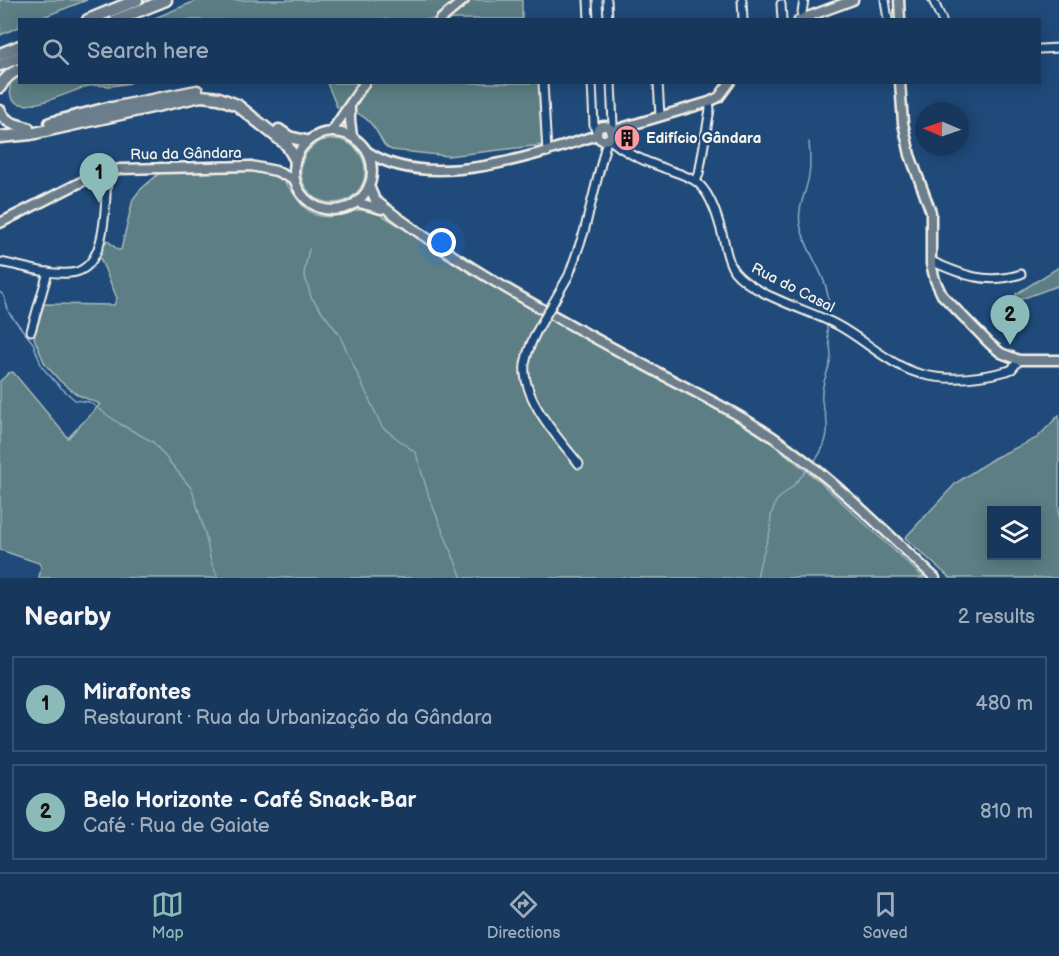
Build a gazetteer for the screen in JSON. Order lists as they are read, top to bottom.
{
  "streets": {
    "main road": ["Rua da Gândara"],
    "street": ["Rua do Casal"]
  },
  "places": {
    "building": ["Edifício Gândara"]
  },
  "north": "left",
  "page": {
    "search": "Search here",
    "pins": ["1", "2"],
    "heading": ["Nearby", "2 results"],
    "list": [
      {
        "mark": "1",
        "name": "Mirafontes",
        "note": "Restaurant · Rua da Urbanização da Gândara",
        "value": "480 m"
      },
      {
        "mark": "2",
        "name": "Belo Horizonte - Café Snack-Bar",
        "note": "Café · Rua de Gaiate",
        "value": "810 m"
      }
    ],
    "nav": ["Map", "Directions", "Saved"]
  }
}
